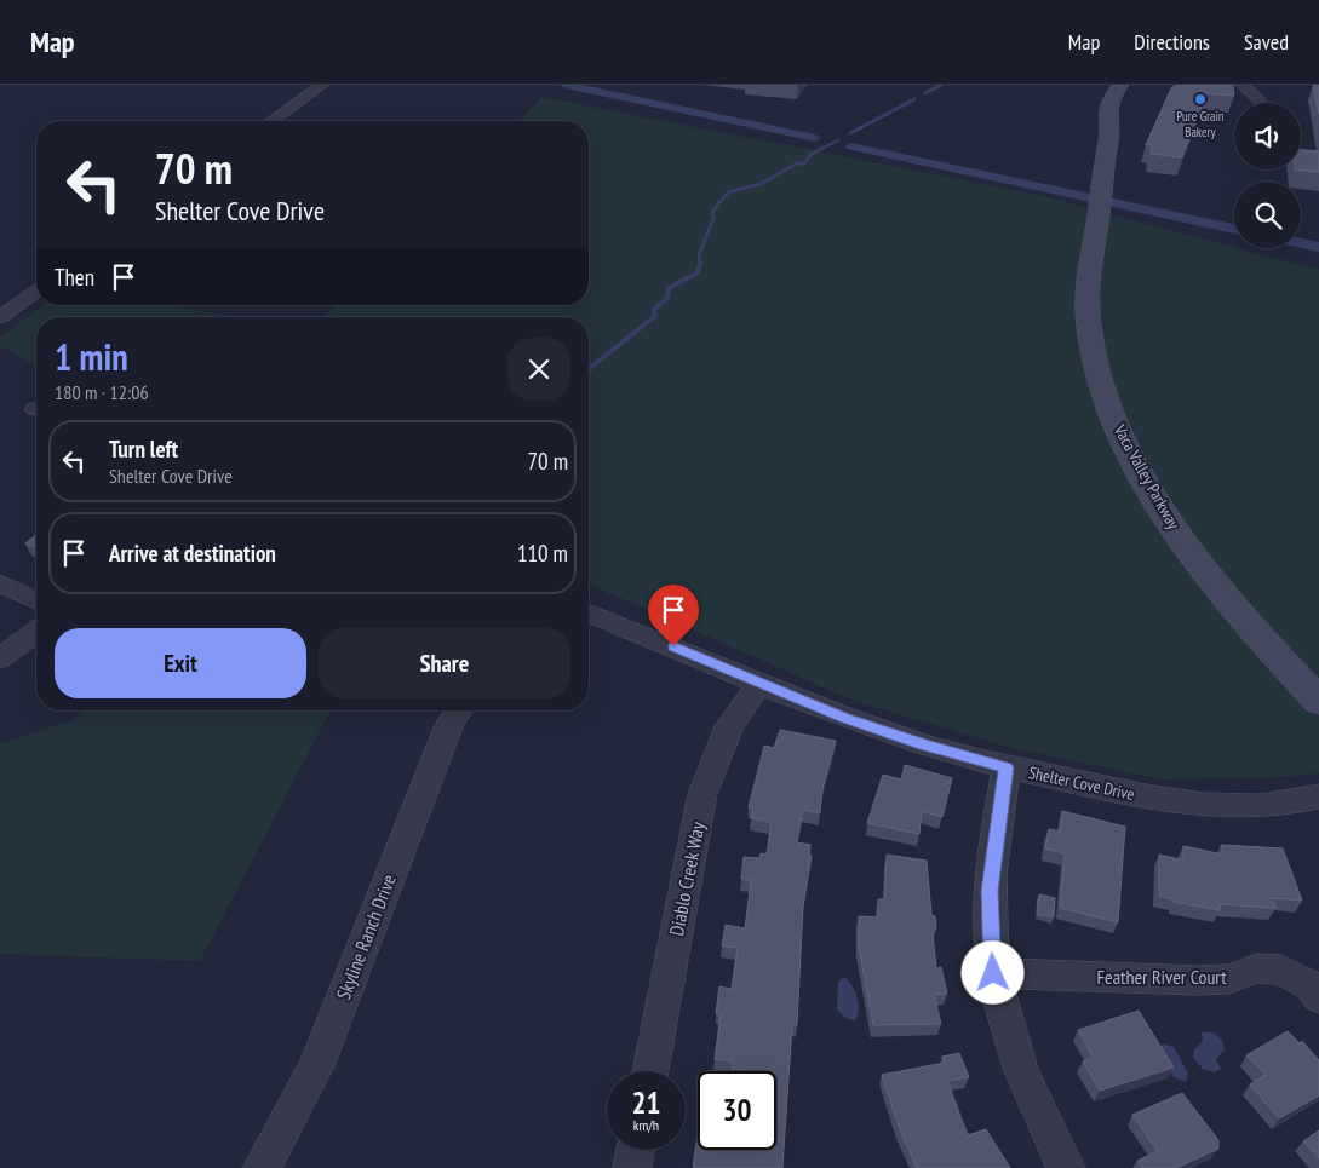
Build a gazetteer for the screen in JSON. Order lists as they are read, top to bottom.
{
  "streets": {
    "street": [
      "Vaca Valley Parkway",
      "Shelter Cove Drive",
      "Diablo Creek Way",
      "Skyline Ranch Drive",
      "Feather River Court"
    ]
  },
  "crossings": [
    ["Shelter Cove Drive", "Diablo Creek Way"]
  ],
  "places": ["Pure Grain Bakery"],
  "page": {
    "header": "Map",
    "nav": ["Map", "Directions", "Saved"],
    "turn": ["70 m", "Shelter Cove Drive"],
    "then": "Then",
    "heading": ["1 min", "180 m · 12:06"],
    "list": [
      {
        "name": "Turn left",
        "note": "Shelter Cove Drive",
        "value": "70 m"
      },
      {
        "name": "Arrive at destination",
        "value": "110 m"
      }
    ],
    "buttons": ["Exit", "Share"],
    "speed": "21 km/h",
    "limit": "30"
  }
}
